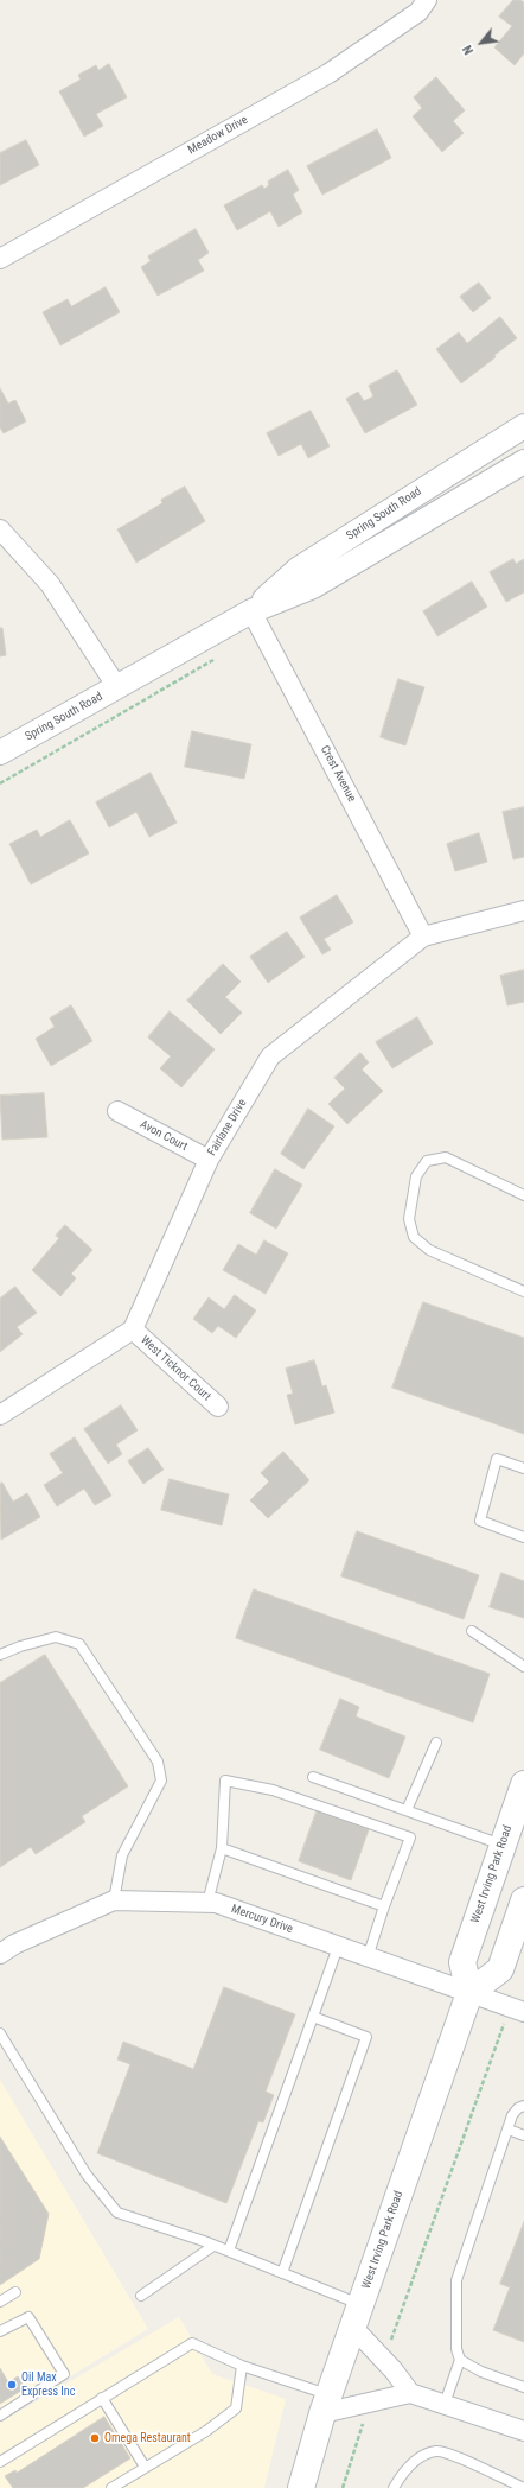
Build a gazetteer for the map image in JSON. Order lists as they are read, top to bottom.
{
  "streets": {
    "main road": ["West Irving Park Road"],
    "street": [
      "Meadow Drive",
      "Spring South Road",
      "Crest Avenue",
      "Fairlane Drive",
      "Avon Court",
      "West Ticknor Court",
      "Mercury Drive"
    ]
  },
  "crossings": [
    ["Spring South Road", "Crest Avenue"],
    ["Crest Avenue", "Fairlane Drive"],
    ["Fairlane Drive", "Avon Court"],
    ["Fairlane Drive", "West Ticknor Court"],
    ["West Irving Park Road", "Mercury Drive"]
  ],
  "places": ["Oil Max Express Inc", "Omega Restaurant"],
  "north": "bottom left"
}
